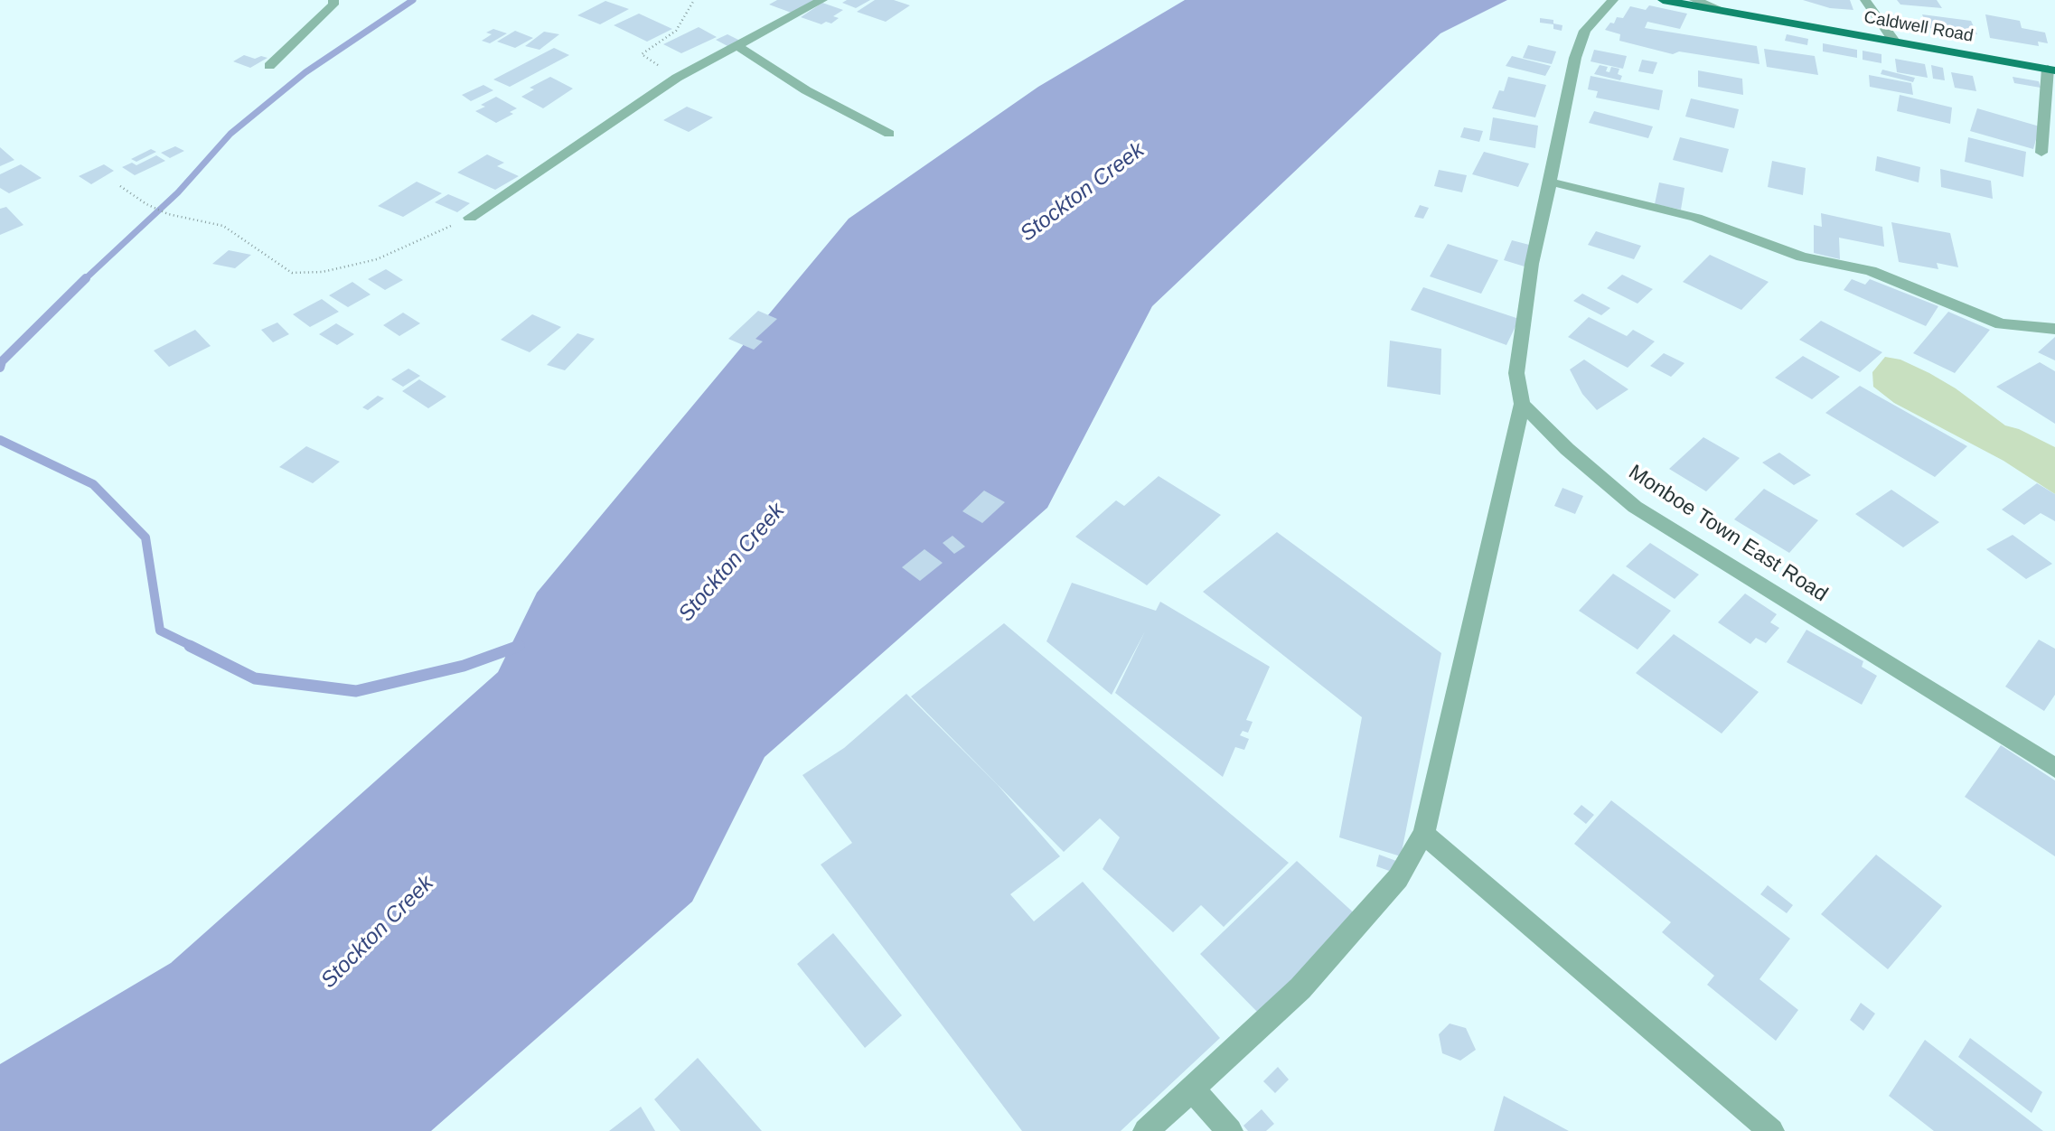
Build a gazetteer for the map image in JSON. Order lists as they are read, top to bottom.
{
  "streets": {
    "main road": ["Caldwell Road"],
    "street": ["Monboe Town East Road"]
  },
  "water": ["Stockton Creek"]
}
